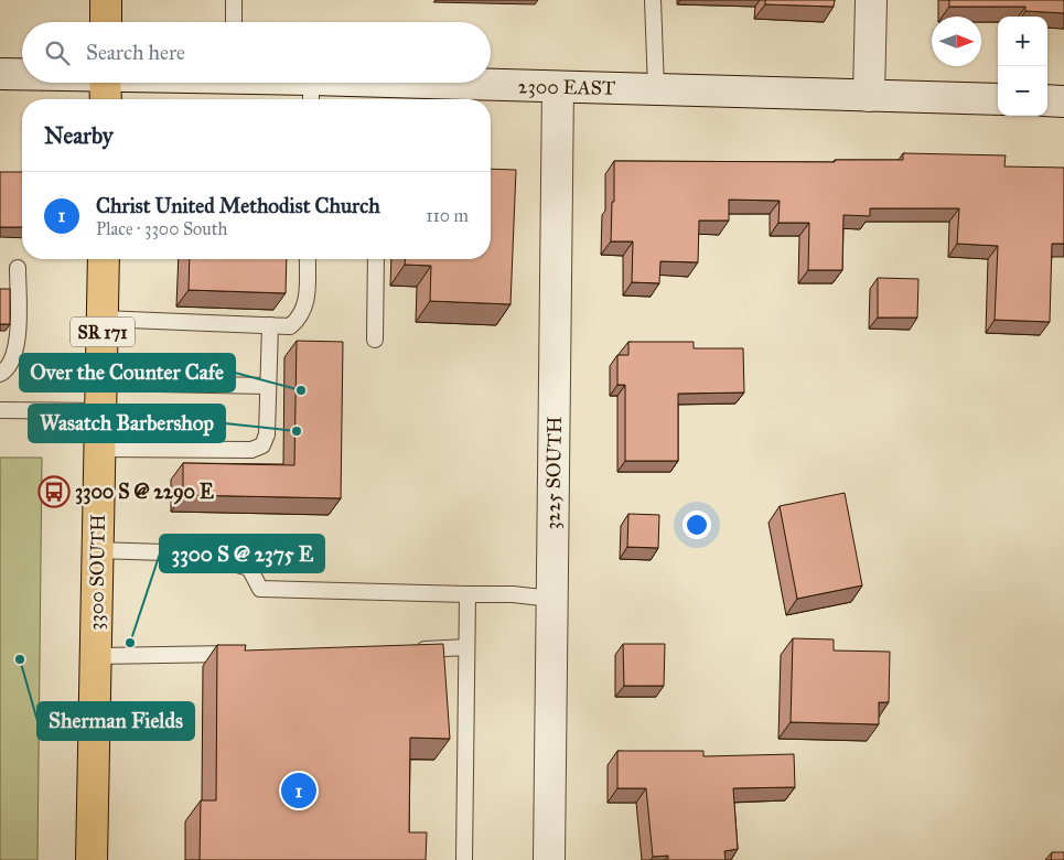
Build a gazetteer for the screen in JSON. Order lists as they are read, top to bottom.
{
  "streets": {
    "main road": [
      "2300 EAST",
      "SR 171",
      "3225 SOUTH",
      "3300 SOUTH"
    ]
  },
  "crossings": [
    ["2300 EAST", "3225 SOUTH"]
  ],
  "places": {
    "other": [
      "Over the Counter Cafe",
      "Wasatch Barbershop",
      "3300 S @ 2375 E",
      "Sherman Fields"
    ],
    "bus stop": ["3300 S @ 2290 E"]
  },
  "north": "right",
  "page": {
    "map_buttons": ["+", "−"],
    "search": "Search here",
    "heading": "Nearby",
    "list": [
      {
        "mark": "1",
        "name": "Christ United Methodist Church",
        "note": "Place · 3300 South",
        "value": "110 m"
      }
    ],
    "pins": "1"
  }
}
